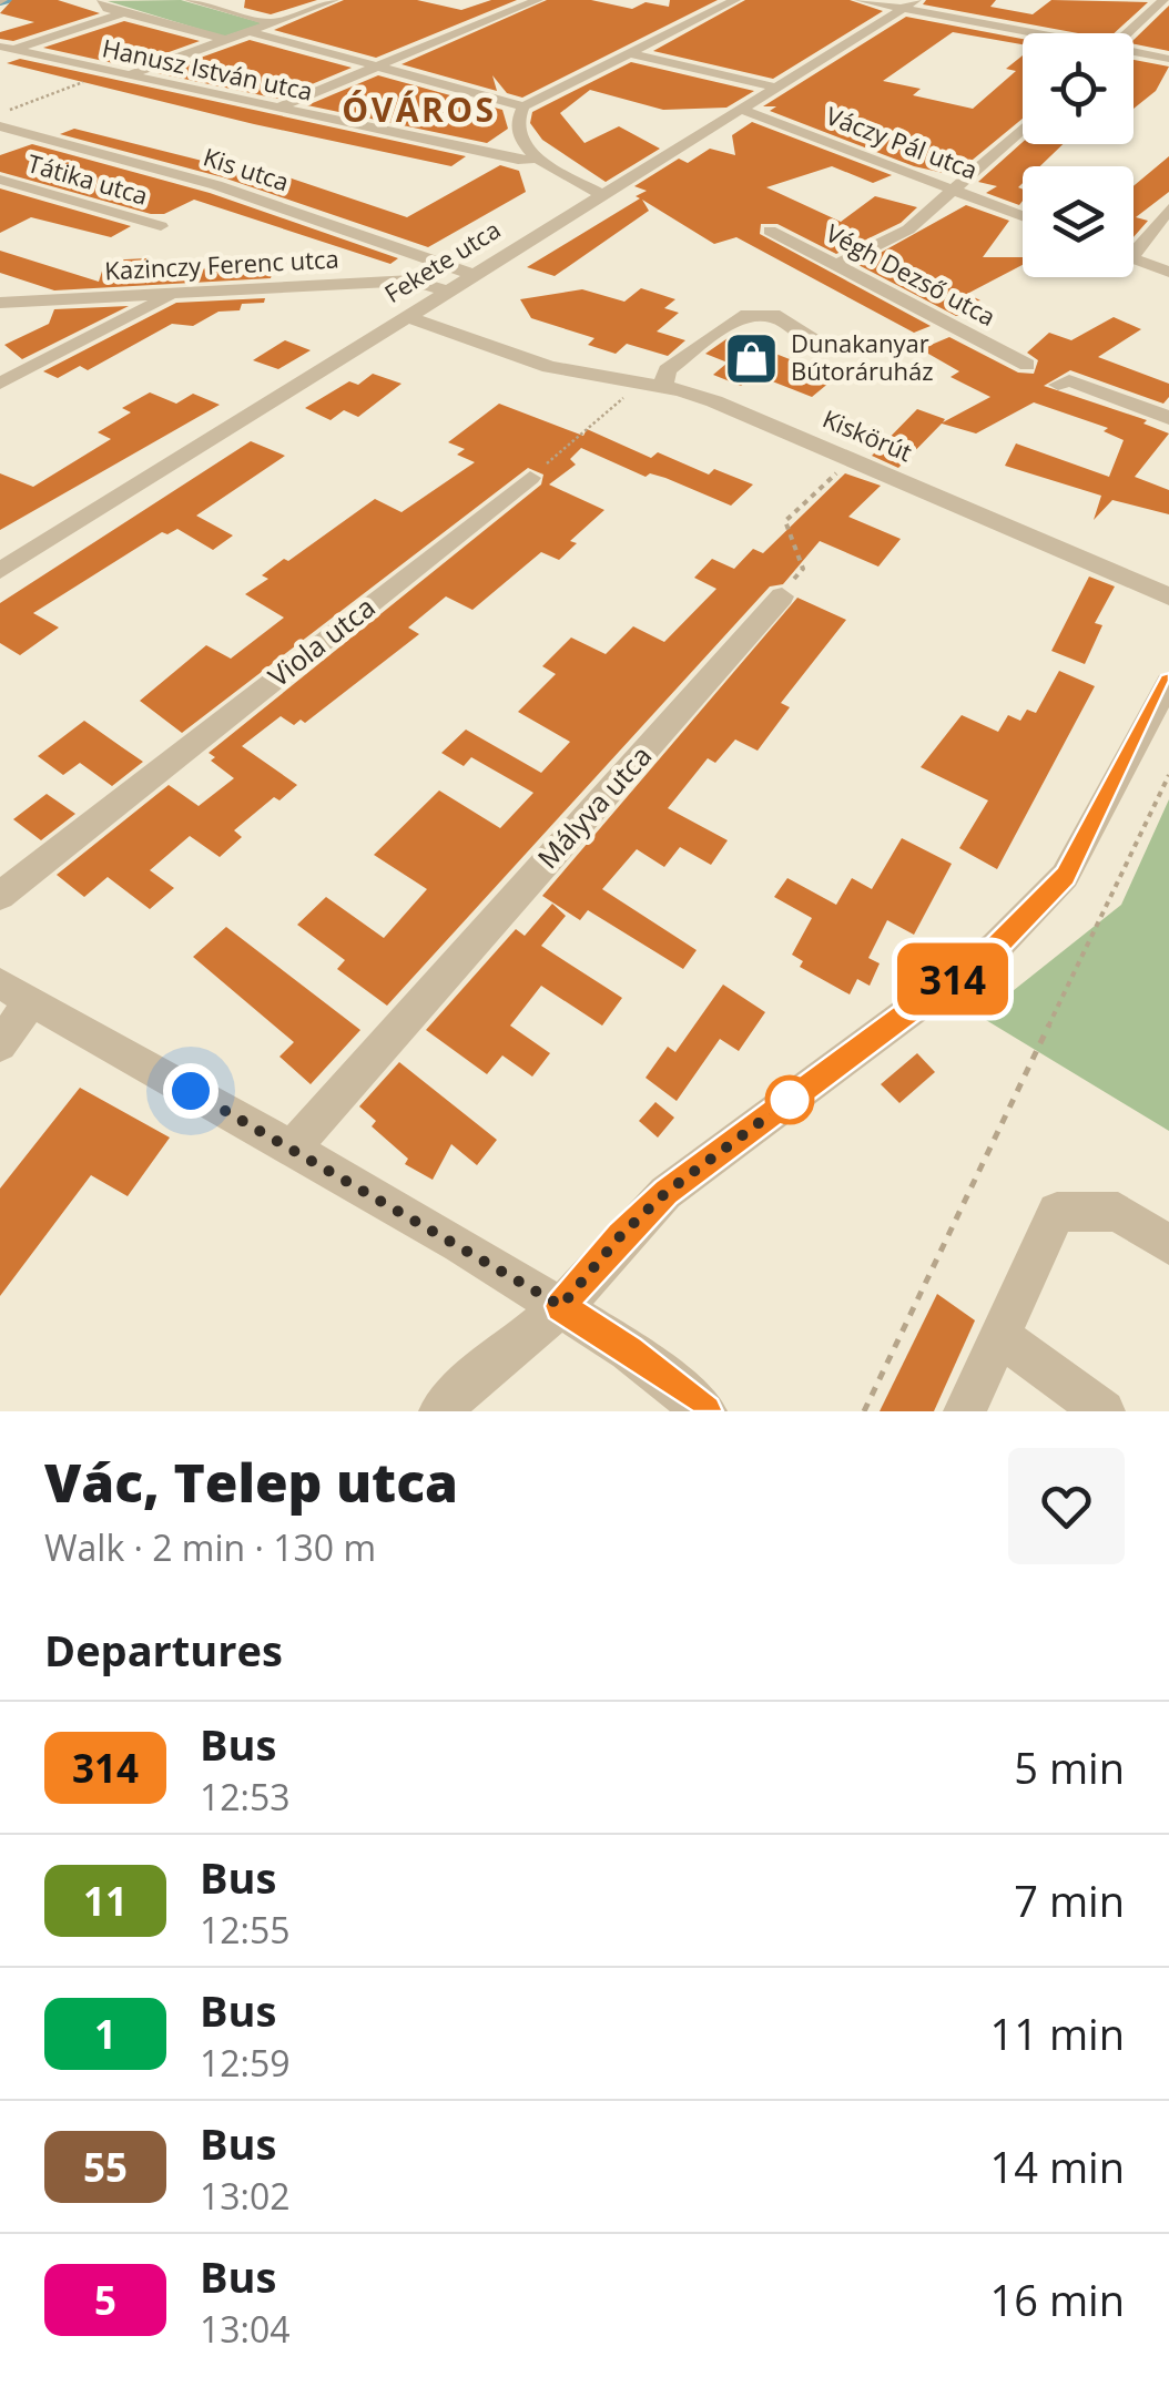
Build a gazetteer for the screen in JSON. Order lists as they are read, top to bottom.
{
  "streets": {
    "street": [
      "Hanusz István utca",
      "Váczy Pál utca",
      "Kis utca",
      "Tátika utca",
      "Fekete utca",
      "Kazinczy Ferenc utca",
      "Végh Dezső utca",
      "Kiskörút",
      "Viola utca",
      "Mályva utca"
    ]
  },
  "crossings": [
    ["Váczy Pál utca", "Fekete utca"],
    ["Kis utca", "Fekete utca"],
    ["Fekete utca", "Kazinczy Ferenc utca"],
    ["Fekete utca", "Kiskörút"]
  ],
  "districts": ["ÓVÁROS"],
  "places": {
    "shop": ["Dunakanyar Bútoráruház"]
  },
  "lines": ["bus line 314"],
  "page": {
    "on_map": "314",
    "heading": [
      ["Vác, Telep utca", "Walk · 2 min · 130 m"],
      "Departures"
    ],
    "list": [
      {
        "mark": "314",
        "name": "Bus",
        "note": "12:53",
        "value": "5 min"
      },
      {
        "mark": "11",
        "name": "Bus",
        "note": "12:55",
        "value": "7 min"
      },
      {
        "mark": "1",
        "name": "Bus",
        "note": "12:59",
        "value": "11 min"
      },
      {
        "mark": "55",
        "name": "Bus",
        "note": "13:02",
        "value": "14 min"
      },
      {
        "mark": "5",
        "name": "Bus",
        "note": "13:04",
        "value": "16 min"
      }
    ]
  }
}
